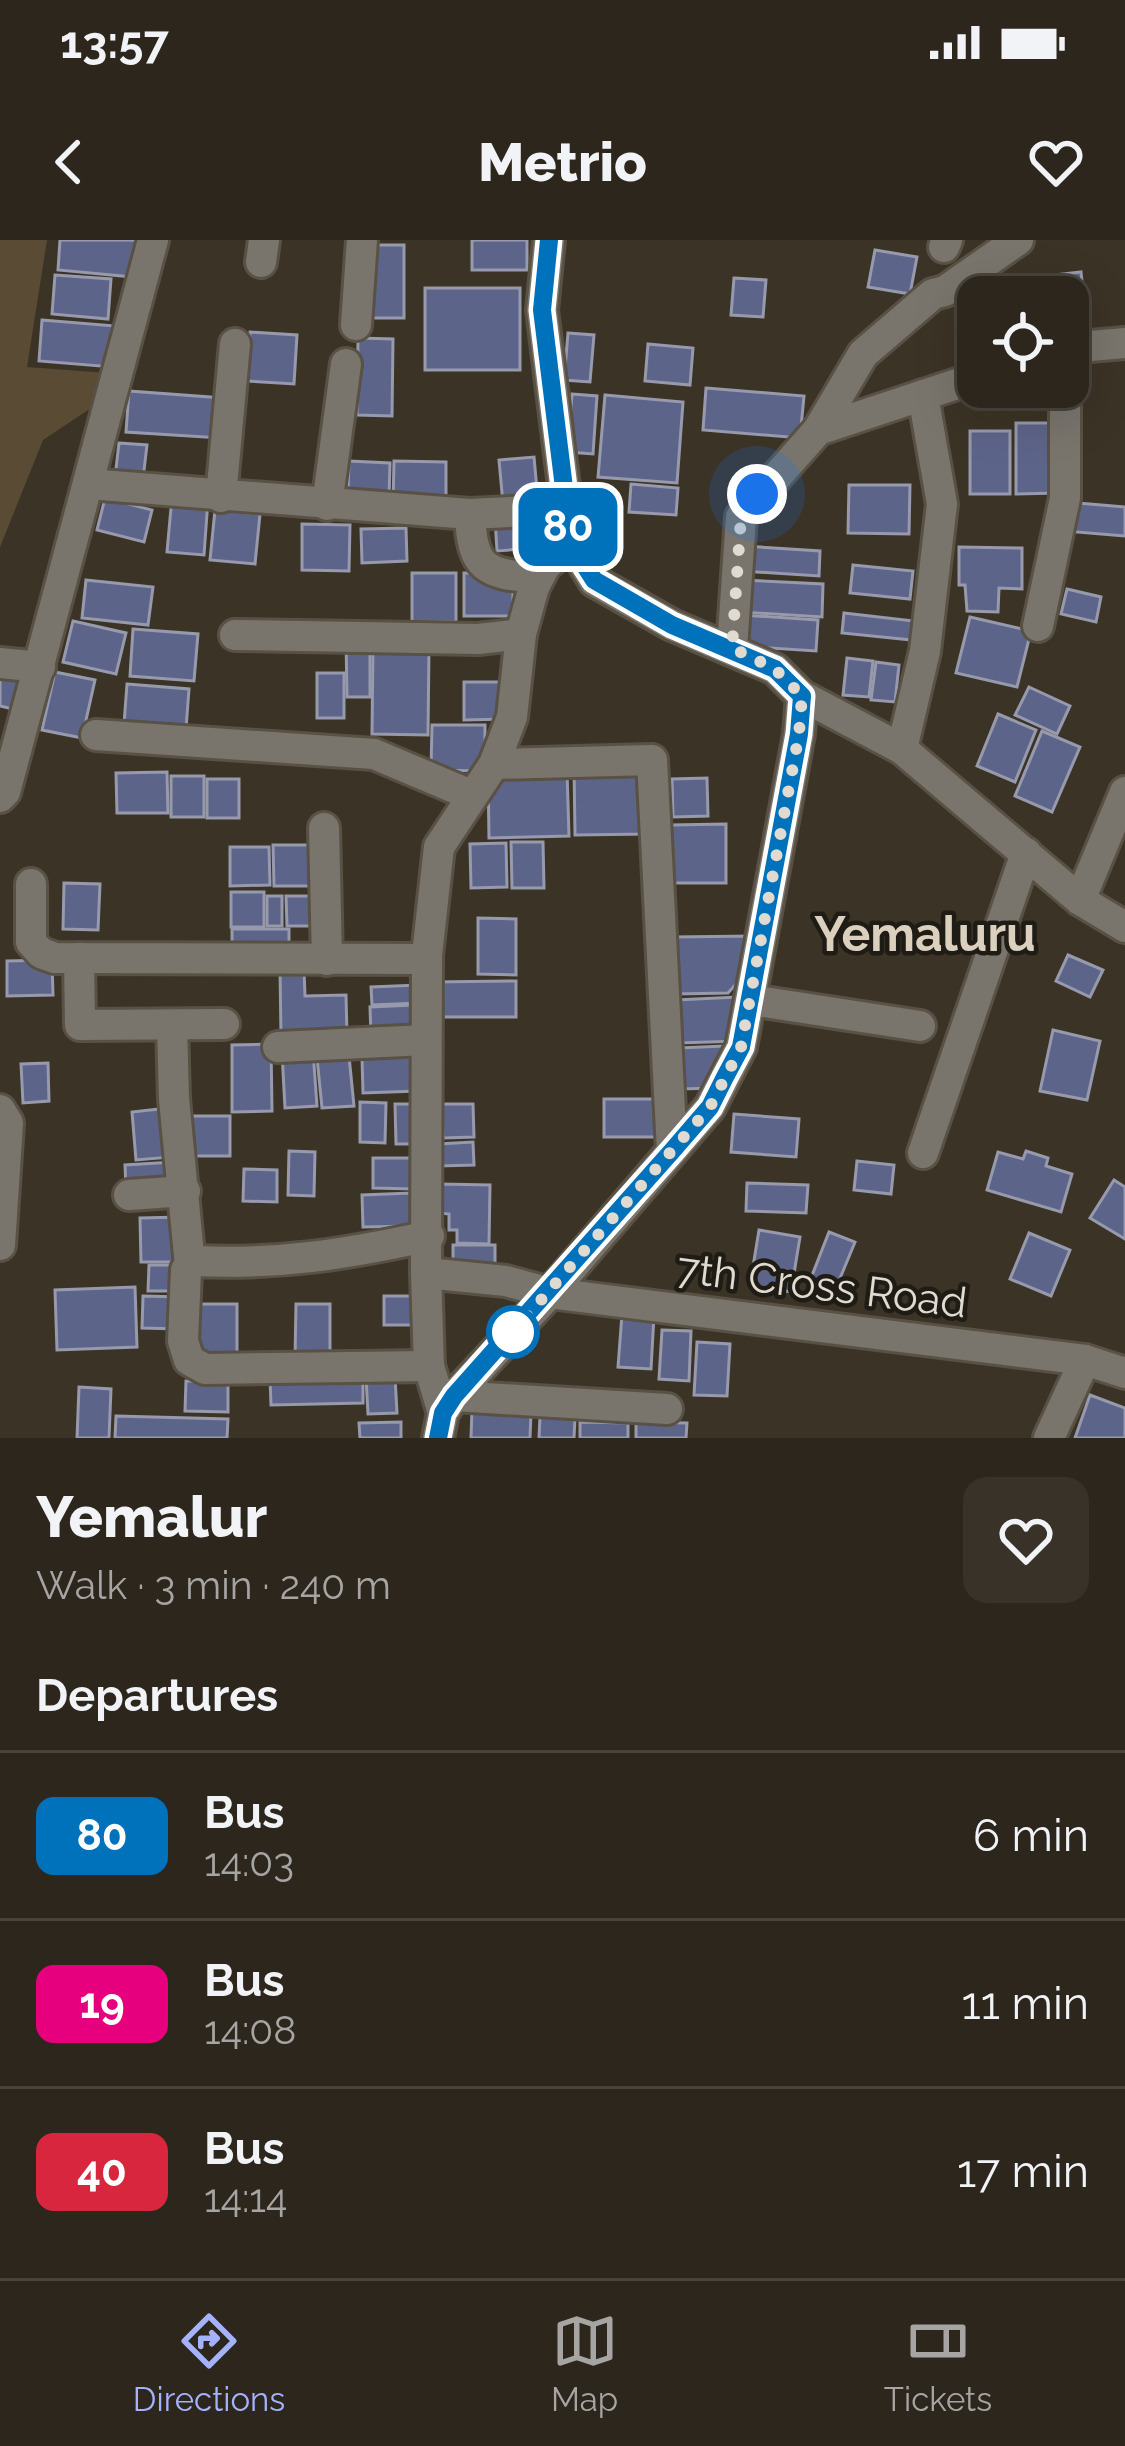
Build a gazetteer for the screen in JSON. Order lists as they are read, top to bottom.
{
  "streets": {
    "street": ["7th Cross Road"]
  },
  "districts": ["Yemaluru"],
  "lines": ["bus line 80"],
  "page": {
    "status": "13:57",
    "header": "Metrio",
    "on_map": "80",
    "heading": [
      ["Yemalur", "Walk · 3 min · 240 m"],
      "Departures"
    ],
    "list": [
      {
        "mark": "80",
        "name": "Bus",
        "note": "14:03",
        "value": "6 min"
      },
      {
        "mark": "19",
        "name": "Bus",
        "note": "14:08",
        "value": "11 min"
      },
      {
        "mark": "40",
        "name": "Bus",
        "note": "14:14",
        "value": "17 min"
      }
    ],
    "tabs": ["Directions", "Map", "Tickets"]
  }
}
